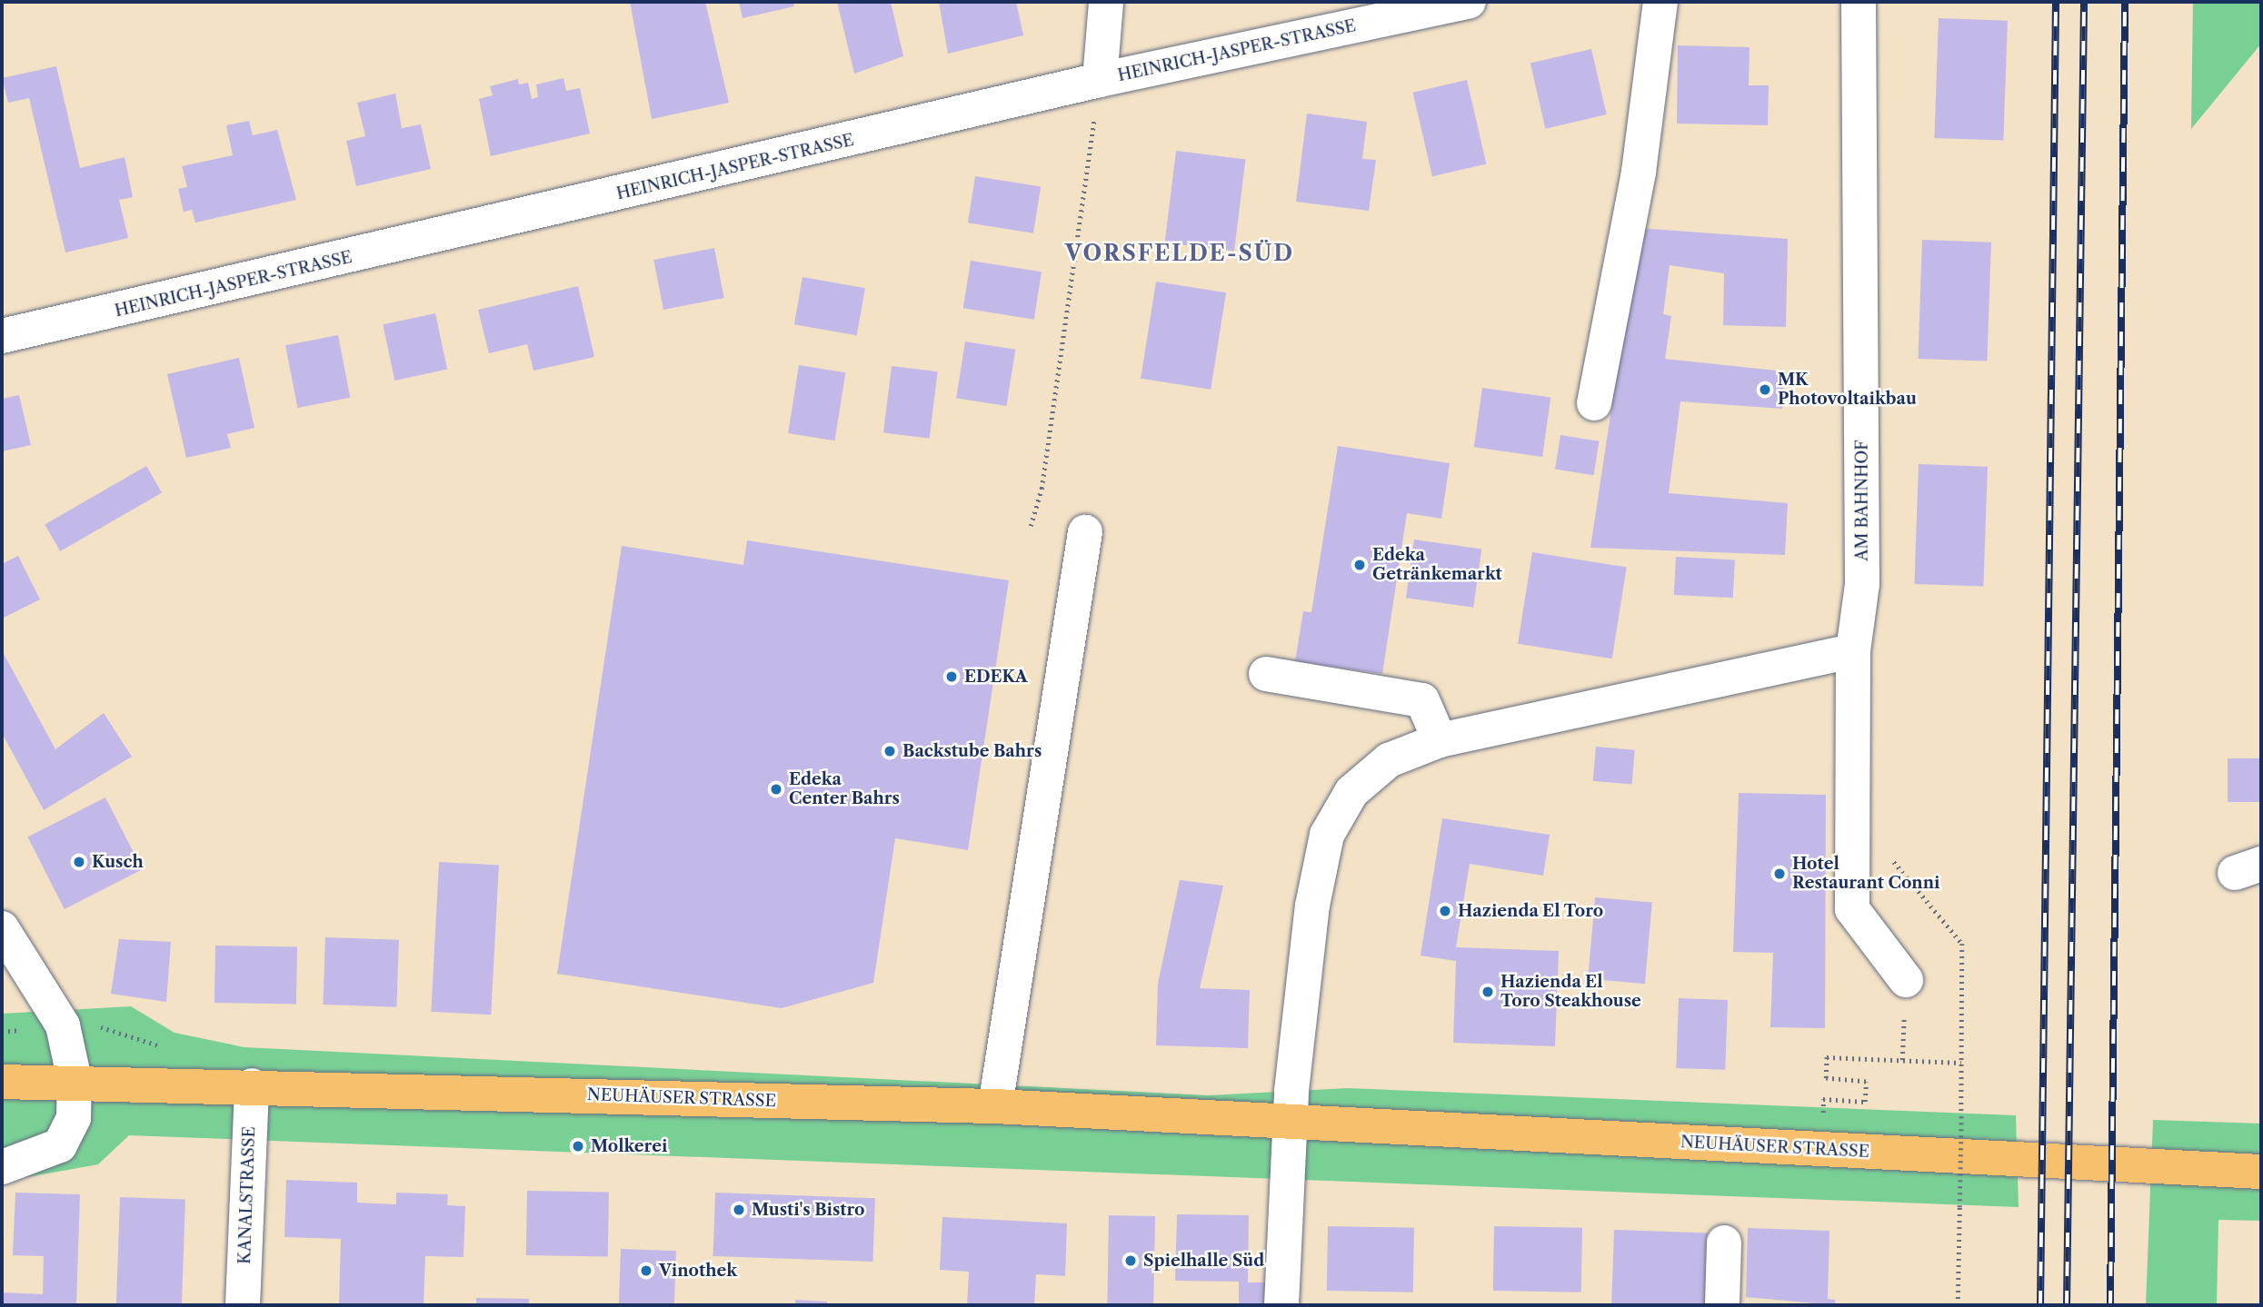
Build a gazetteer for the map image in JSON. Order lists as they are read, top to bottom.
{
  "streets": {
    "main road": ["NEUHÄUSER STRASSE"],
    "street": ["HEINRICH-JASPER-STRASSE", "AM BAHNHOF", "KANALSTRASSE"]
  },
  "crossings": [
    ["NEUHÄUSER STRASSE", "KANALSTRASSE"]
  ],
  "districts": ["VORSFELDE-SÜD"],
  "places": [
    "MK Photovoltaikbau",
    "Edeka Getränkemarkt",
    "EDEKA",
    "Backstube Bahrs",
    "Edeka Center Bahrs",
    "Kusch",
    "Hotel Restaurant Conni",
    "Hazienda El Toro",
    "Hazienda El Toro Steakhouse",
    "Molkerei",
    "Musti's Bistro",
    "Spielhalle Süd",
    "Vinothek"
  ]
}
